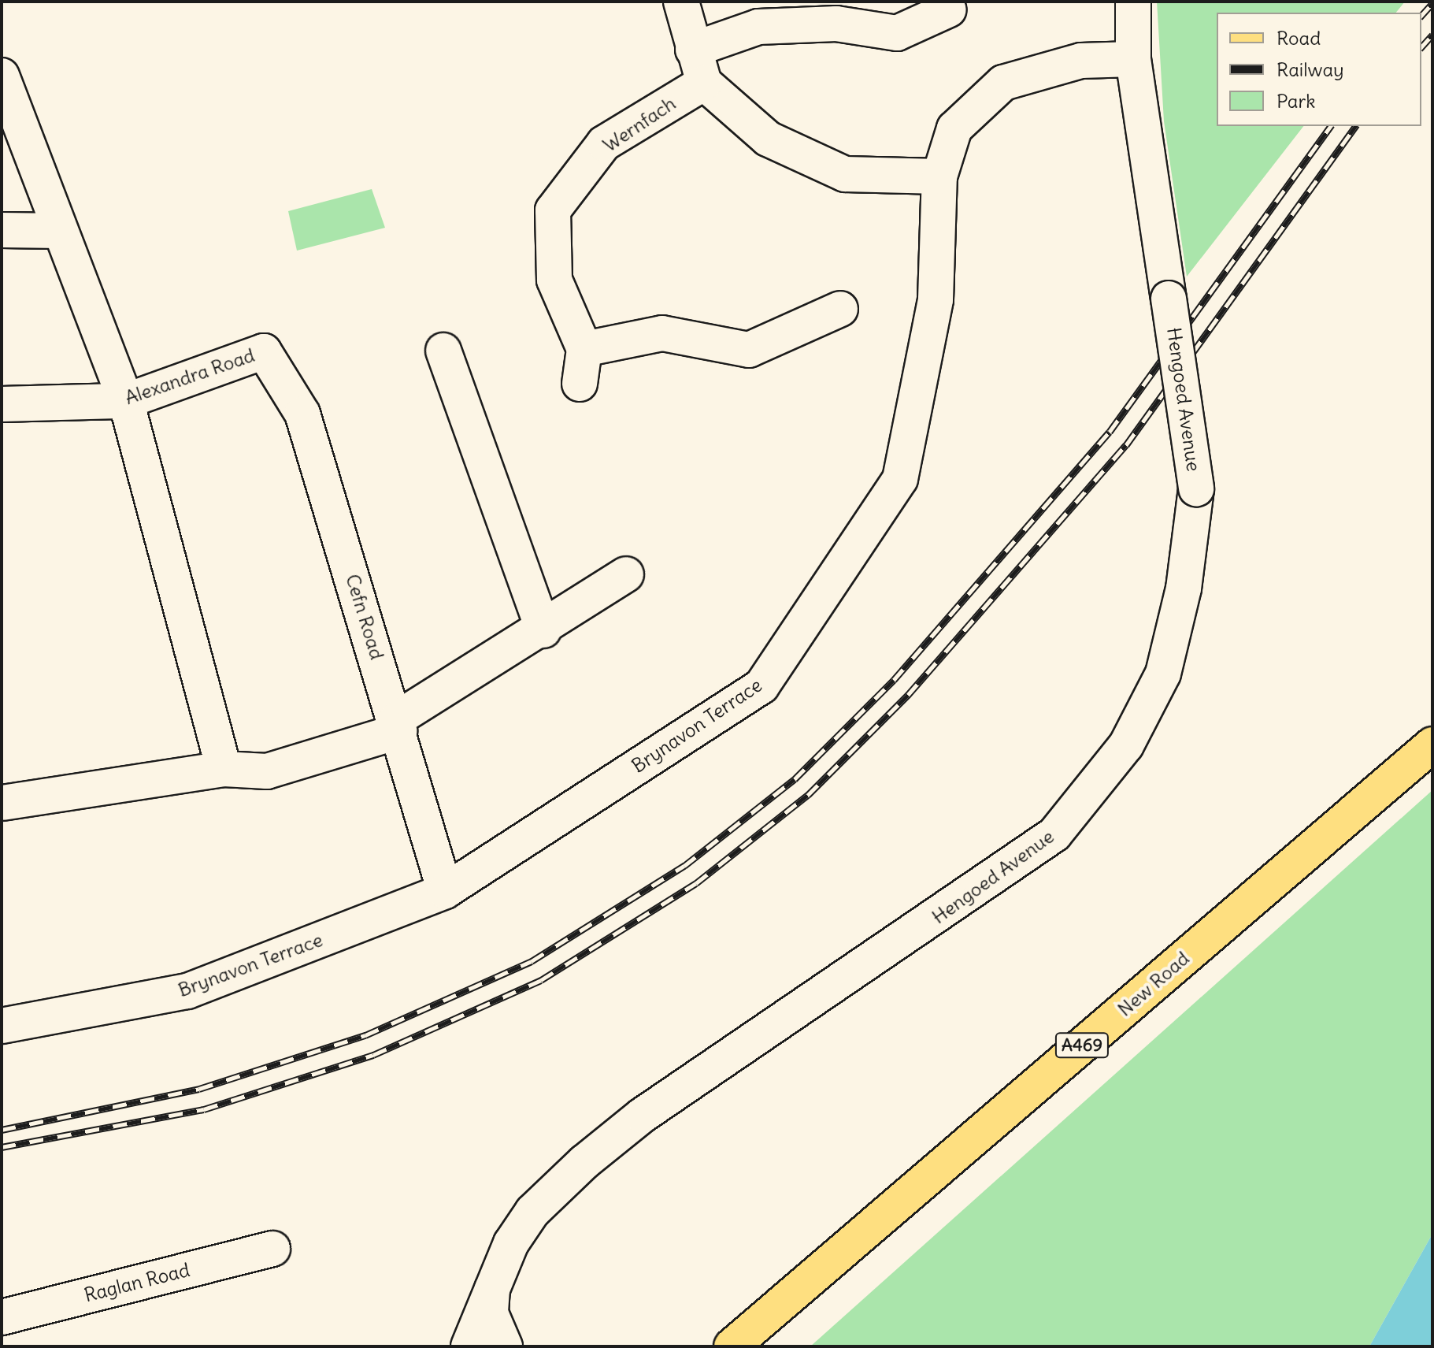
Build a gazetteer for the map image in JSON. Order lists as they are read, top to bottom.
{
  "streets": {
    "main road": ["New Road", "A469"],
    "street": [
      "Wernfach",
      "Alexandra Road",
      "Hengoed Avenue",
      "Cefn Road",
      "Brynavon Terrace",
      "Raglan Road"
    ]
  },
  "crossings": [
    ["Alexandra Road", "Cefn Road"],
    ["Hengoed Avenue", "Brynavon Terrace"],
    ["Cefn Road", "Brynavon Terrace"]
  ],
  "legend": ["Road", "Railway", "Park"]
}
